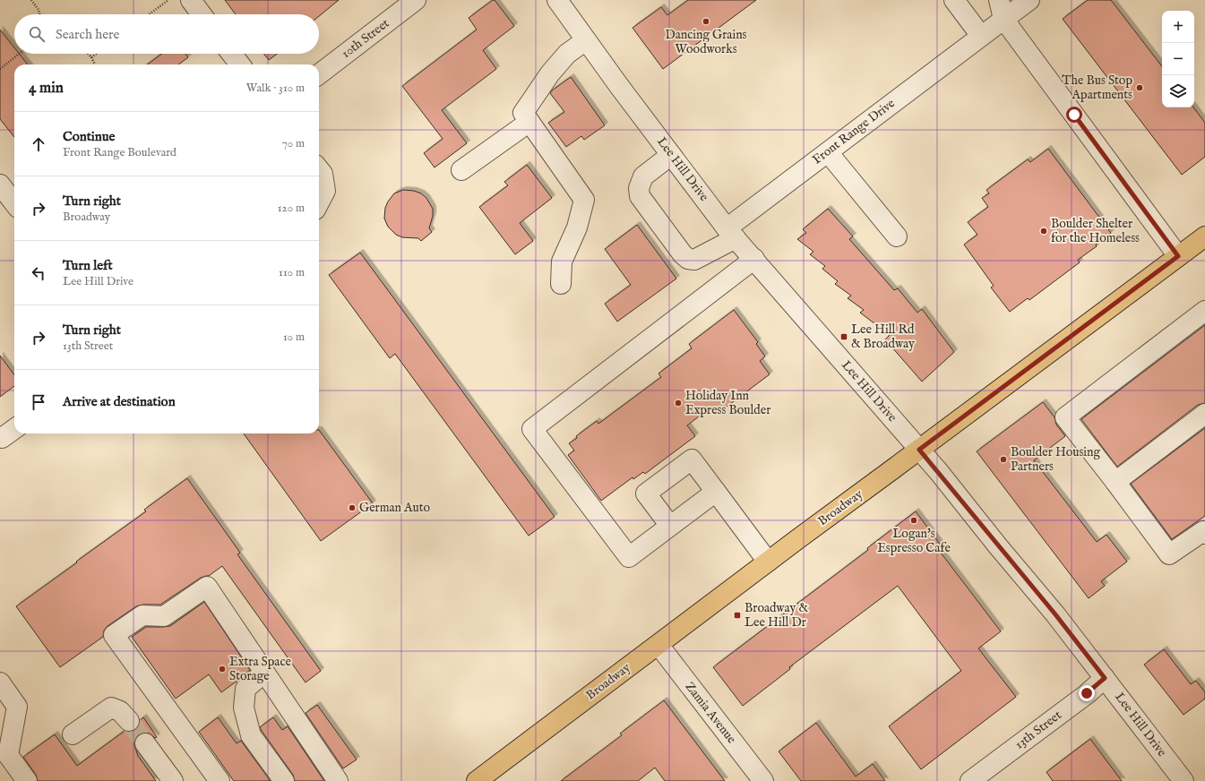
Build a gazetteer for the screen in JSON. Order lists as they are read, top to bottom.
{
  "streets": {
    "main road": ["Broadway"],
    "street": [
      "10th Street",
      "Front Range Drive",
      "Lee Hill Drive",
      "Zamia Avenue",
      "13th Street"
    ]
  },
  "crossings": [
    ["Front Range Drive", "Lee Hill Drive"],
    ["Lee Hill Drive", "Broadway"],
    ["Lee Hill Drive", "13th Street"],
    ["Broadway", "Zamia Avenue"]
  ],
  "places": {
    "other": [
      "Dancing Grains Woodworks",
      "The Bus Stop Apartments",
      "Boulder Shelter for the Homeless",
      "Holiday Inn Express Boulder",
      "Boulder Housing Partners",
      "German Auto",
      "Logan's Espresso Cafe",
      "Extra Space Storage"
    ],
    "transit": ["Lee Hill Rd & Broadway", "Broadway & Lee Hill Dr"]
  },
  "page": {
    "map_buttons": ["+", "−"],
    "search": "Search here",
    "heading": ["4 min", "Walk · 310 m"],
    "list": [
      ["Continue", "Front Range Boulevard", "70 m"],
      ["Turn right", "Broadway", "120 m"],
      ["Turn left", "Lee Hill Drive", "110 m"],
      ["Turn right", "13th Street", "10 m"],
      "Arrive at destination"
    ]
  }
}
